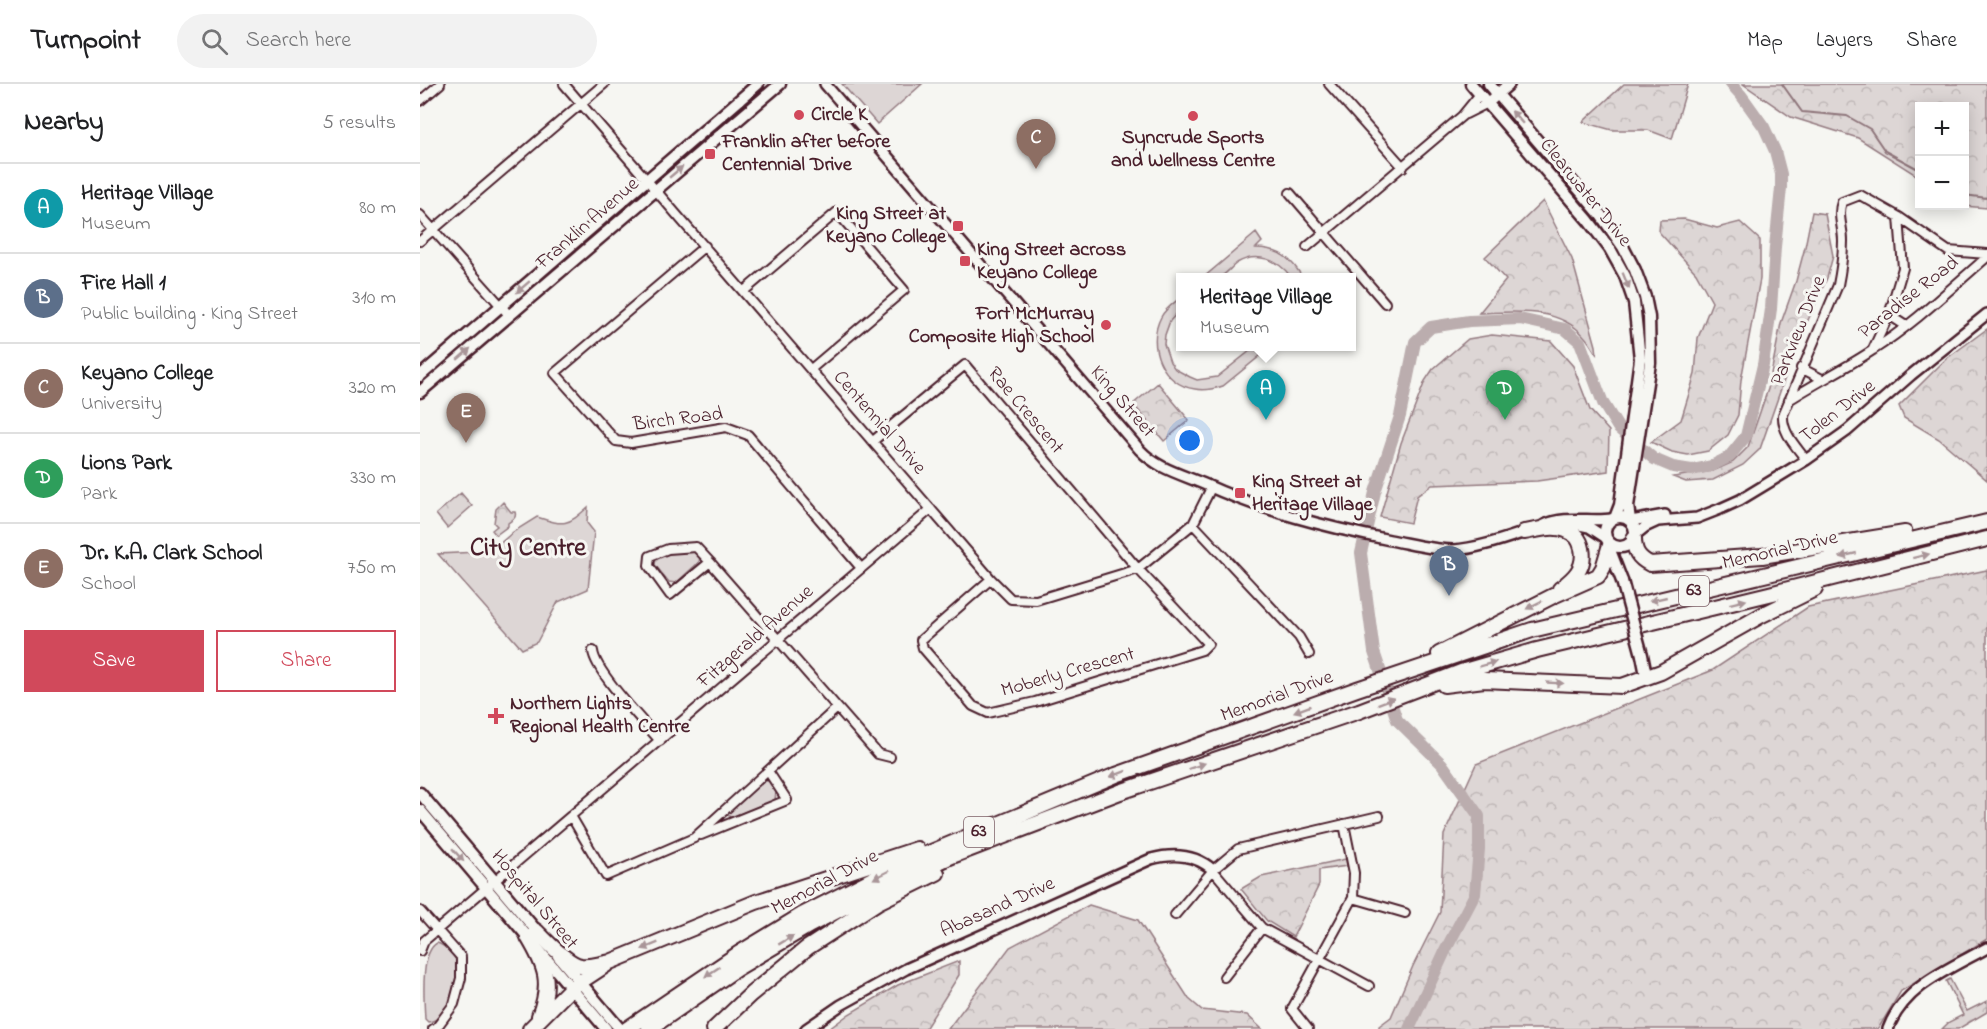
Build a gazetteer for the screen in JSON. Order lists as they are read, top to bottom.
{
  "streets": {
    "highway": ["Memorial Drive", "63"],
    "main road": ["Clearwater Drive", "Franklin Avenue", "Hospital Street"],
    "street": [
      "Paradise Road",
      "Parkview Drive",
      "King Street",
      "Rae Crescent",
      "Tolen Drive",
      "Birch Road",
      "Centennial Drive",
      "Fitzgerald Avenue",
      "Moberly Crescent",
      "Abasand Drive"
    ]
  },
  "crossings": [
    ["Clearwater Drive", "King Street"],
    ["Clearwater Drive", "Tolen Drive"],
    ["Franklin Avenue", "Centennial Drive"],
    ["Paradise Road", "Parkview Drive"],
    ["Parkview Drive", "Tolen Drive"],
    ["King Street", "Tolen Drive"],
    ["King Street", "Centennial Drive"],
    ["Rae Crescent", "Centennial Drive"],
    ["Rae Crescent", "Moberly Crescent"],
    ["Birch Road", "Centennial Drive"],
    ["Birch Road", "Fitzgerald Avenue"],
    ["Centennial Drive", "Fitzgerald Avenue"],
    ["Centennial Drive", "Moberly Crescent"],
    ["Fitzgerald Avenue", "Hospital Street"]
  ],
  "districts": ["City Centre"],
  "places": {
    "other": ["Circle K", "Syncrude Sports and Wellness Centre", "Fort McMurray Composite High School"],
    "transit": [
      "Franklin after before Centennial Drive",
      "King Street at Keyano College",
      "King Street across Keyano College",
      "King Street at Heritage Village"
    ],
    "health": ["Northern Lights Regional Health Centre"]
  },
  "page": {
    "header": "Turnpoint",
    "search": "Search here",
    "nav": ["Map", "Layers", "Share"],
    "heading": ["Nearby", "5 results"],
    "map_buttons": ["+", "−"],
    "pins": [
      "C",
      "A",
      "D",
      "E",
      "B"
    ],
    "list": [
      {
        "mark": "A",
        "name": "Heritage Village",
        "note": "Museum",
        "value": "80 m"
      },
      {
        "mark": "B",
        "name": "Fire Hall 1",
        "note": "Public building · King Street",
        "value": "310 m"
      },
      {
        "mark": "C",
        "name": "Keyano College",
        "note": "University",
        "value": "320 m"
      },
      {
        "mark": "D",
        "name": "Lions Park",
        "note": "Park",
        "value": "330 m"
      },
      {
        "mark": "E",
        "name": "Dr. K.A. Clark School",
        "note": "School",
        "value": "750 m"
      }
    ],
    "popup": ["Heritage Village", "Museum"],
    "buttons": ["Save", "Share"]
  }
}
